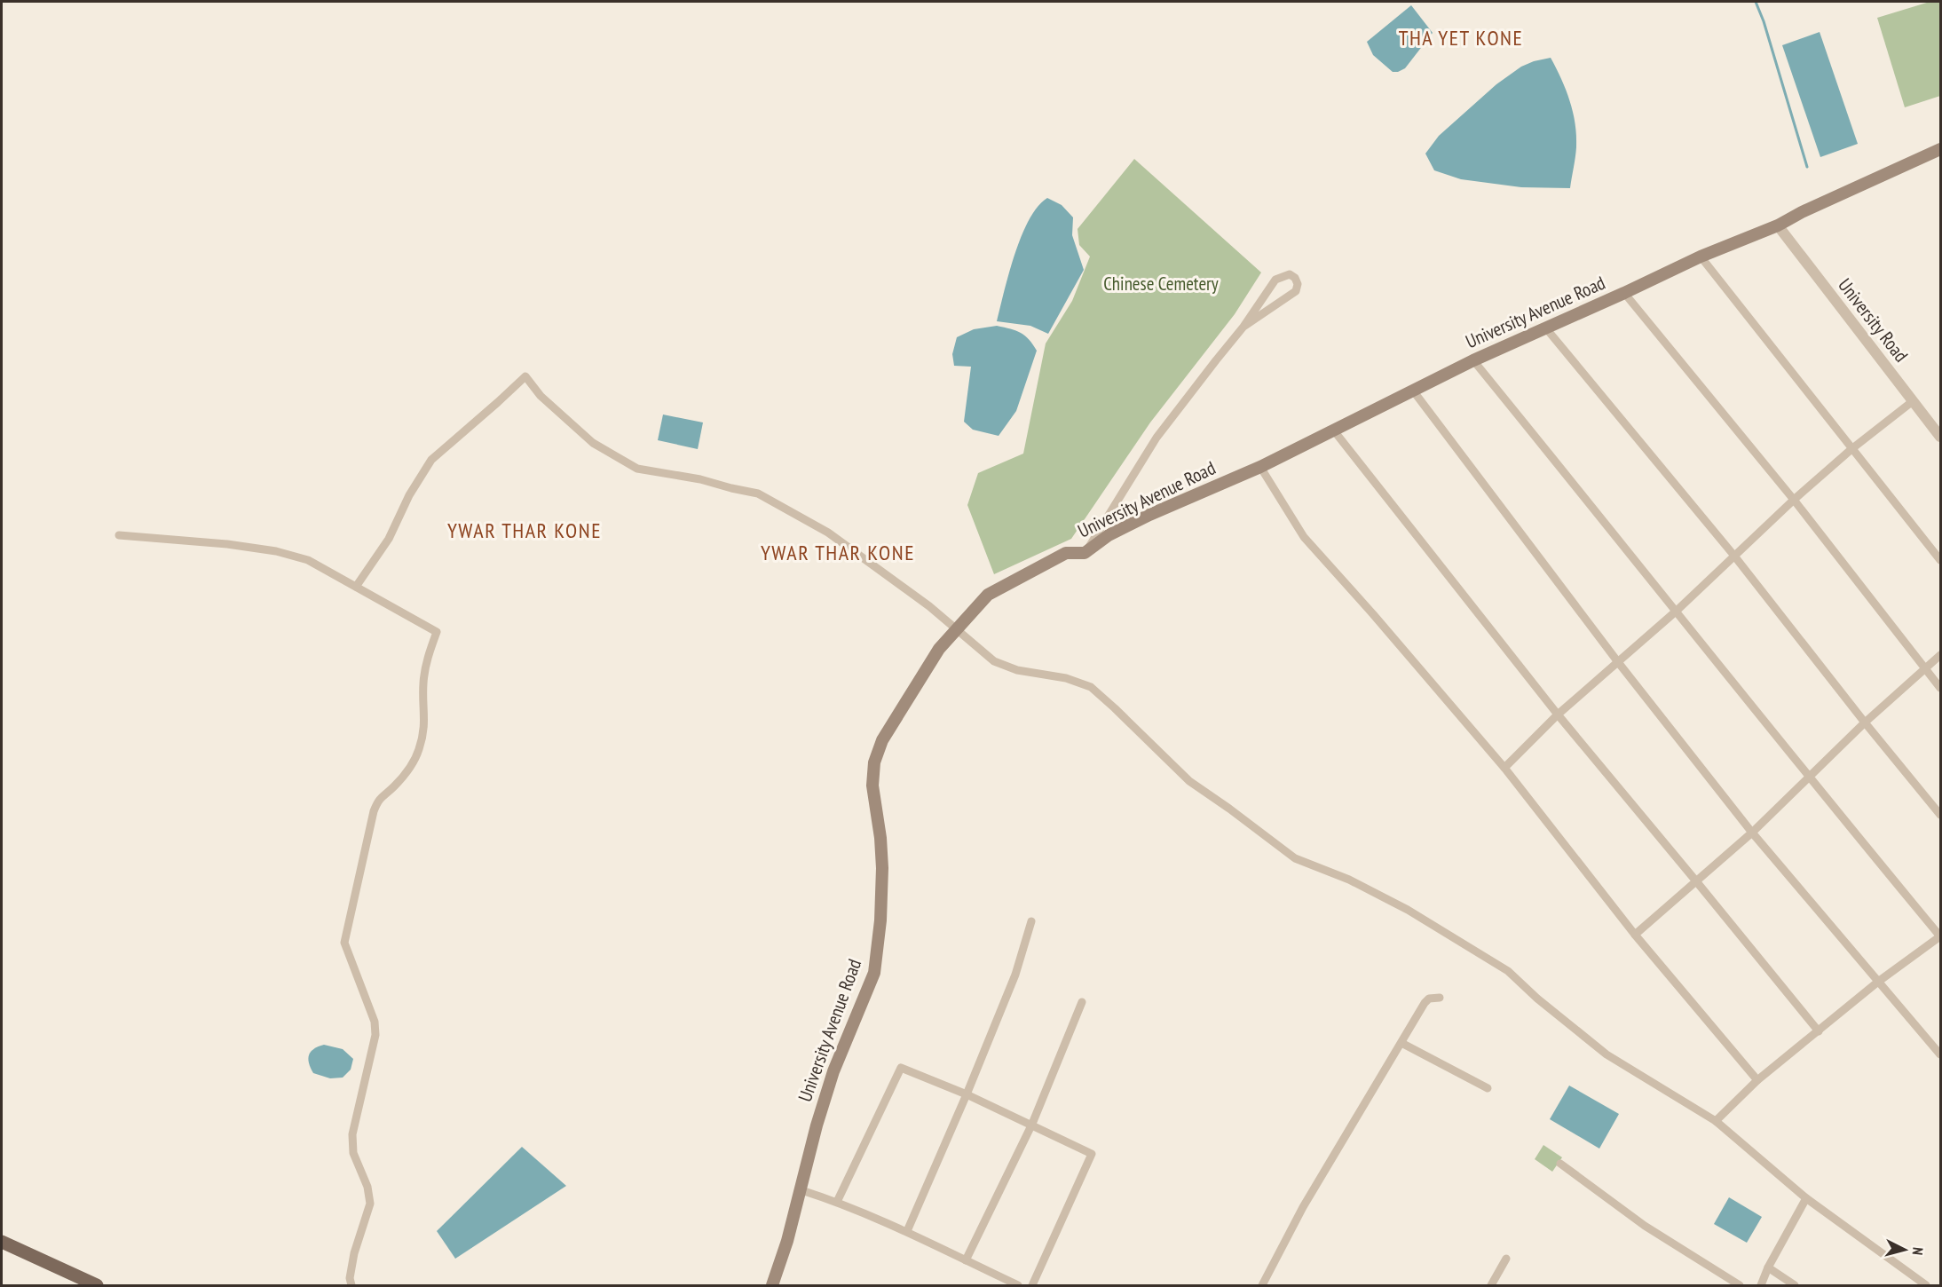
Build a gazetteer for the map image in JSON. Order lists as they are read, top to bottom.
{
  "streets": {
    "main road": ["University Avenue Road"],
    "street": ["University Road"]
  },
  "crossings": [
    ["University Avenue Road", "University Road"]
  ],
  "districts": ["THA YET KONE", "YWAR THAR KONE", "YWAR THAR KONE"],
  "parks": ["Chinese Cemetery"],
  "north": "right"
}
